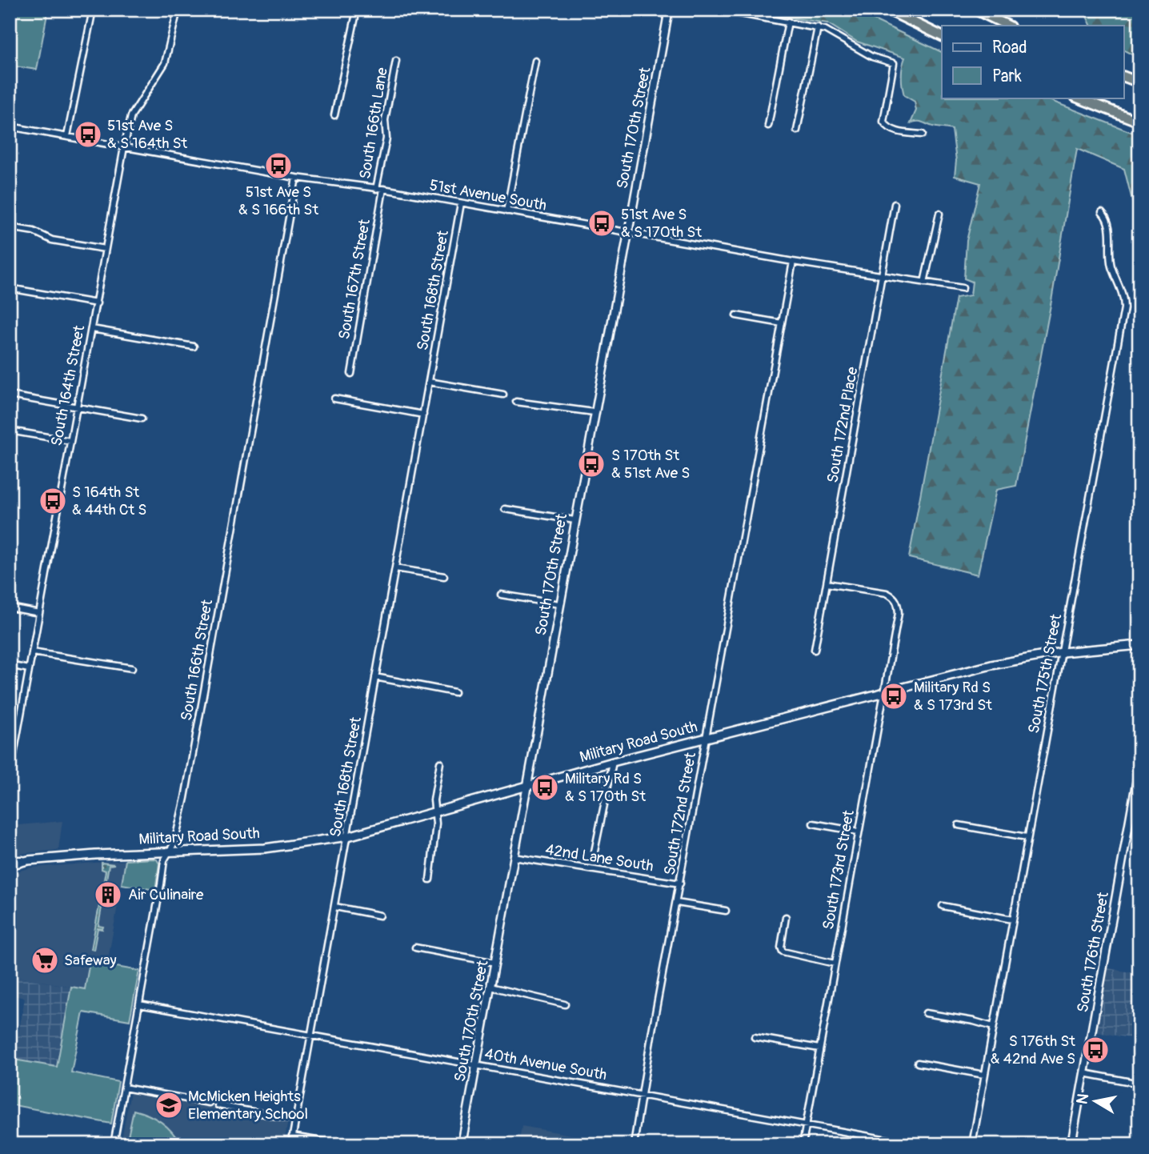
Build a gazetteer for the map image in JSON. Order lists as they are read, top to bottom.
{
  "streets": {
    "main road": ["Military Road South"],
    "street": [
      "South 166th Lane",
      "South 170th Street",
      "51st Avenue South",
      "South 167th Street",
      "South 168th Street",
      "South 164th Street",
      "South 172nd Place",
      "South 166th Street",
      "South 175th Street",
      "South 172nd Street",
      "42nd Lane South",
      "South 173rd Street",
      "South 176th Street",
      "40th Avenue South"
    ]
  },
  "crossings": [
    ["South 166th Lane", "51st Avenue South"],
    ["South 166th Lane", "South 167th Street"],
    ["South 170th Street", "51st Avenue South"],
    ["South 170th Street", "Military Road South"],
    ["South 170th Street", "42nd Lane South"],
    ["South 170th Street", "40th Avenue South"],
    ["51st Avenue South", "South 167th Street"],
    ["51st Avenue South", "South 168th Street"],
    ["51st Avenue South", "South 164th Street"],
    ["51st Avenue South", "South 172nd Place"],
    ["51st Avenue South", "South 166th Street"],
    ["51st Avenue South", "South 172nd Street"],
    ["South 168th Street", "Military Road South"],
    ["South 168th Street", "40th Avenue South"],
    ["South 172nd Place", "South 173rd Street"],
    ["South 166th Street", "Military Road South"],
    ["South 166th Street", "40th Avenue South"],
    ["South 175th Street", "Military Road South"],
    ["Military Road South", "South 172nd Street"],
    ["Military Road South", "South 173rd Street"],
    ["South 172nd Street", "42nd Lane South"],
    ["South 172nd Street", "40th Avenue South"],
    ["South 173rd Street", "40th Avenue South"]
  ],
  "places": {
    "bus stop": [
      "51st Ave S & S 164th St",
      "51st Ave S & S 166th St",
      "51st Ave S & S 170th St",
      "S 170th St & 51st Ave S",
      "S 164th St & 44th Ct S",
      "Military Rd S & S 173rd St",
      "Military Rd S & S 170th St",
      "S 176th St & 42nd Ave S"
    ],
    "building": ["Air Culinaire"],
    "supermarket": ["Safeway"],
    "school or university": ["McMicken Heights Elementary School"]
  },
  "legend": ["Road", "Park"],
  "north": "left"
}
